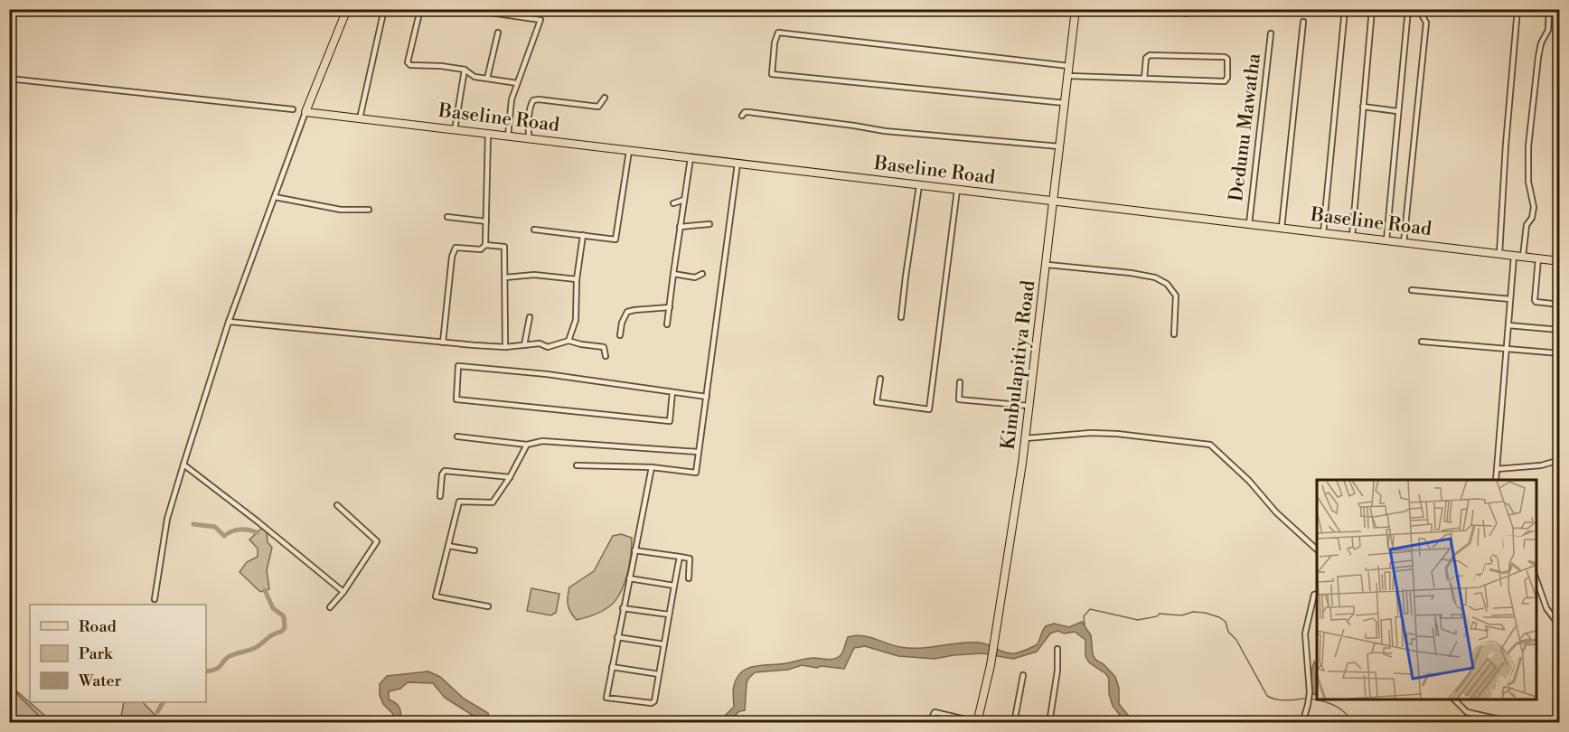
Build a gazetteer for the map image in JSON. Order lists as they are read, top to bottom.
{
  "streets": {
    "main road": ["Baseline Road", "Kimbulapitiya Road"],
    "street": ["Dedunu Mawatha"]
  },
  "crossings": [
    ["Baseline Road", "Dedunu Mawatha"],
    ["Baseline Road", "Kimbulapitiya Road"]
  ],
  "legend": ["Road", "Park", "Water"]
}
